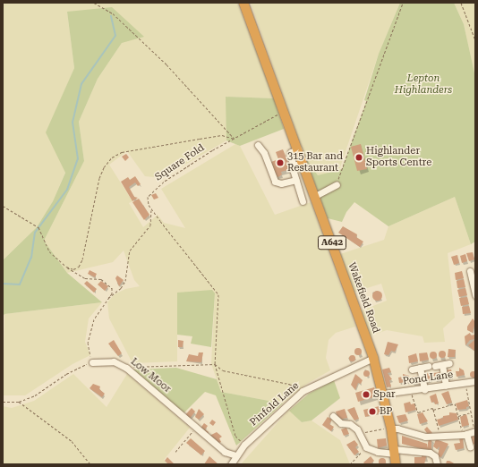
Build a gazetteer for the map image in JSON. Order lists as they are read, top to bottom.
{
  "streets": {
    "highway": ["A642", "Wakefield Road"],
    "street": ["Low Moor", "Pond Lane", "Pinfold Lane"],
    "path": ["Square Fold"]
  },
  "crossings": [
    ["Wakefield Road", "Pond Lane"],
    ["Wakefield Road", "Pinfold Lane"],
    ["Low Moor", "Pinfold Lane"]
  ],
  "parks": ["Lepton Highlanders"],
  "places": [
    "Highlander Sports Centre",
    "315 Bar and Restaurant",
    "Spar",
    "BP"
  ]
}
